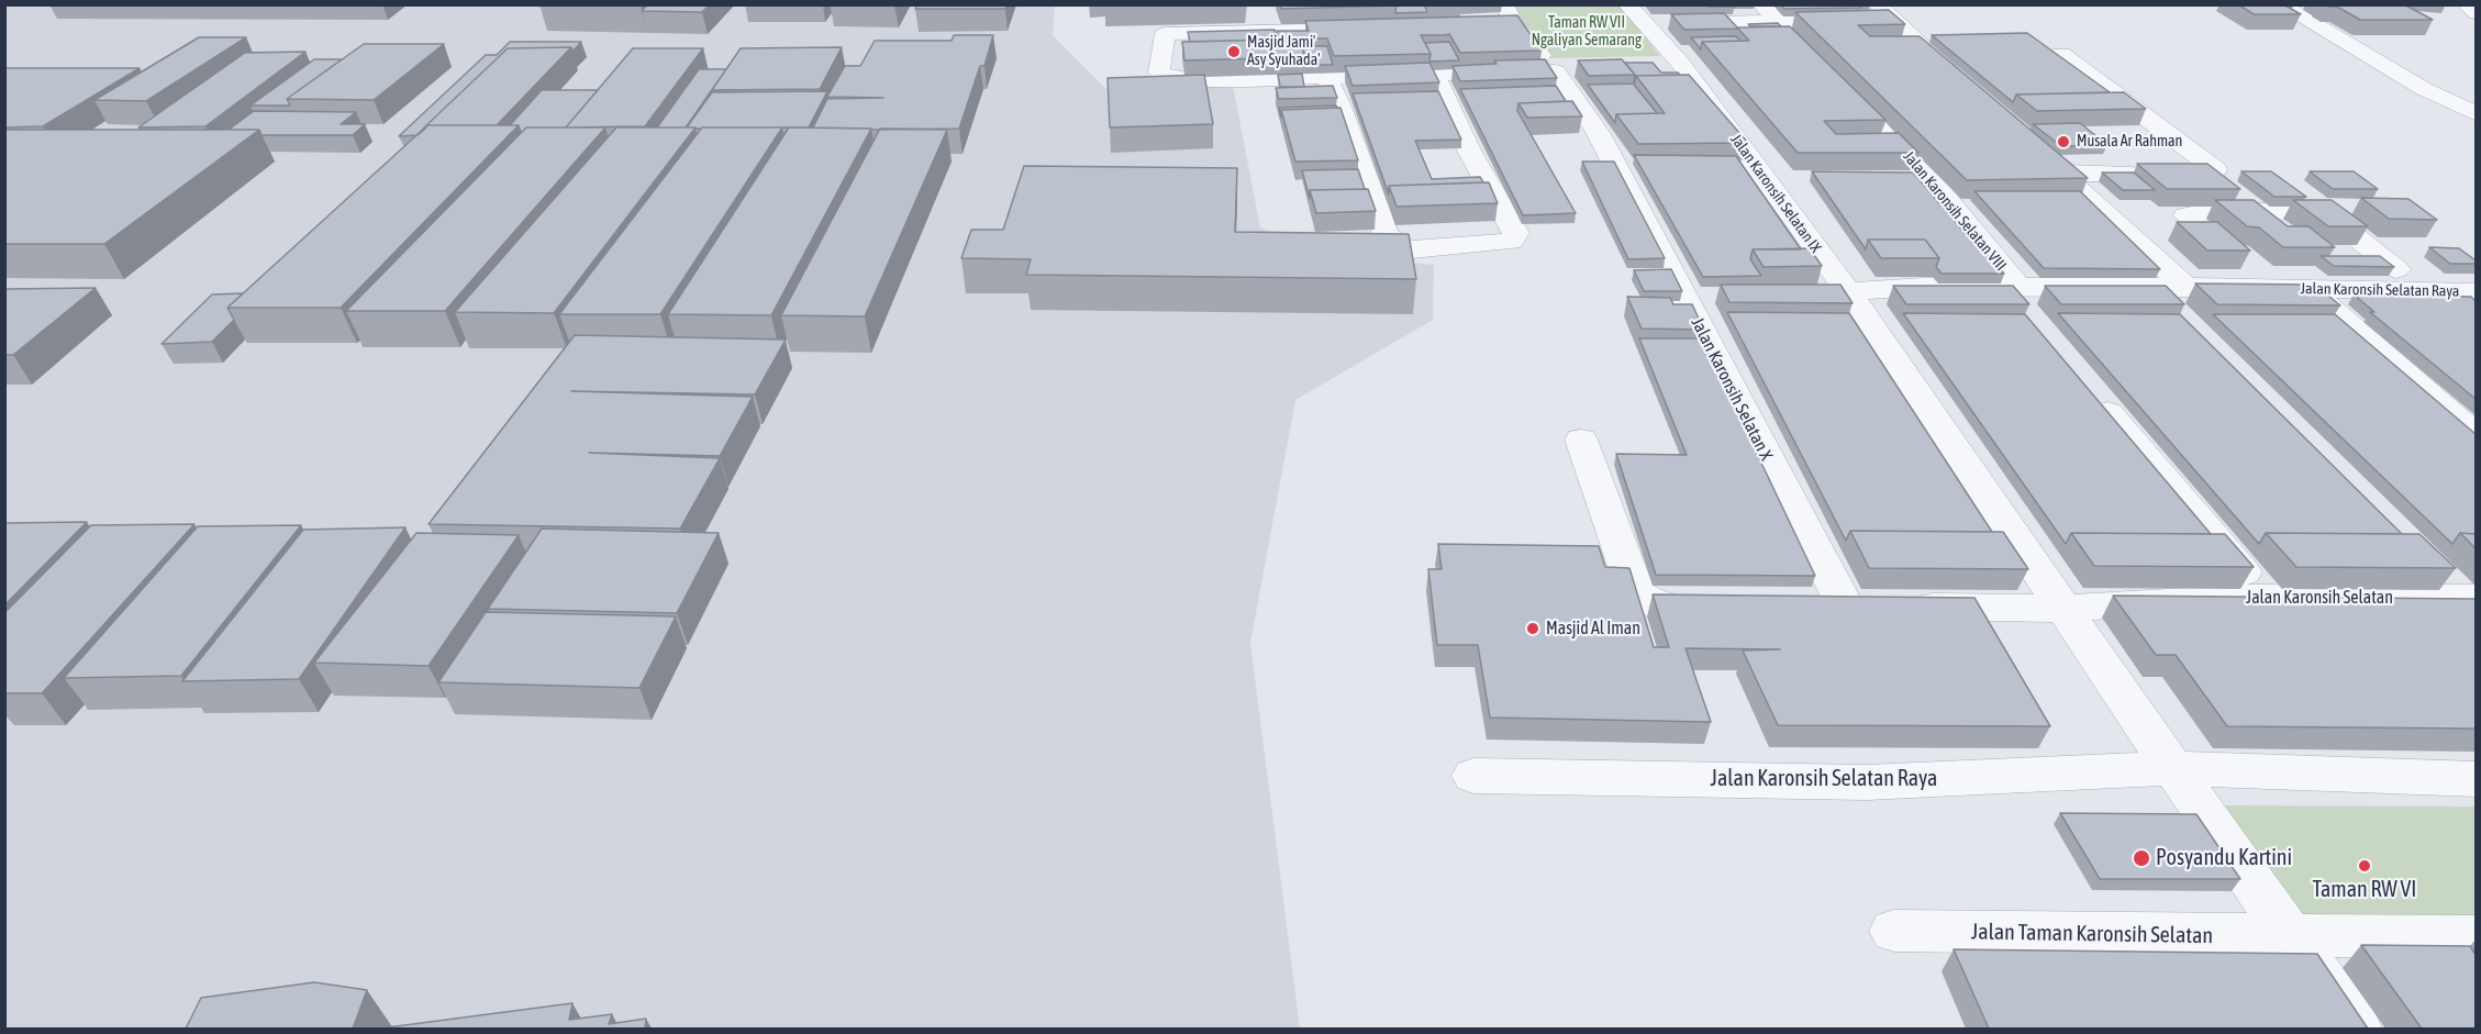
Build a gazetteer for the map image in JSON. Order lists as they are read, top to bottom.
{
  "streets": {
    "street": [
      "Jalan Karonsih Selatan IX",
      "Jalan Karonsih Selatan VIII",
      "Jalan Karonsih Selatan Raya",
      "Jalan Karonsih Selatan X",
      "Jalan Karonsih Selatan",
      "Jalan Taman Karonsih Selatan"
    ]
  },
  "crossings": [
    ["Jalan Karonsih Selatan IX", "Jalan Karonsih Selatan Raya"],
    ["Jalan Karonsih Selatan VIII", "Jalan Karonsih Selatan Raya"],
    ["Jalan Karonsih Selatan X", "Jalan Karonsih Selatan"]
  ],
  "parks": ["Taman RW VII Ngaliyan Semarang"],
  "places": [
    "Masjid Jami' Asy Syuhada'",
    "Musala Ar Rahman",
    "Masjid Al Iman",
    "Posyandu Kartini",
    "Taman RW VI"
  ]
}
